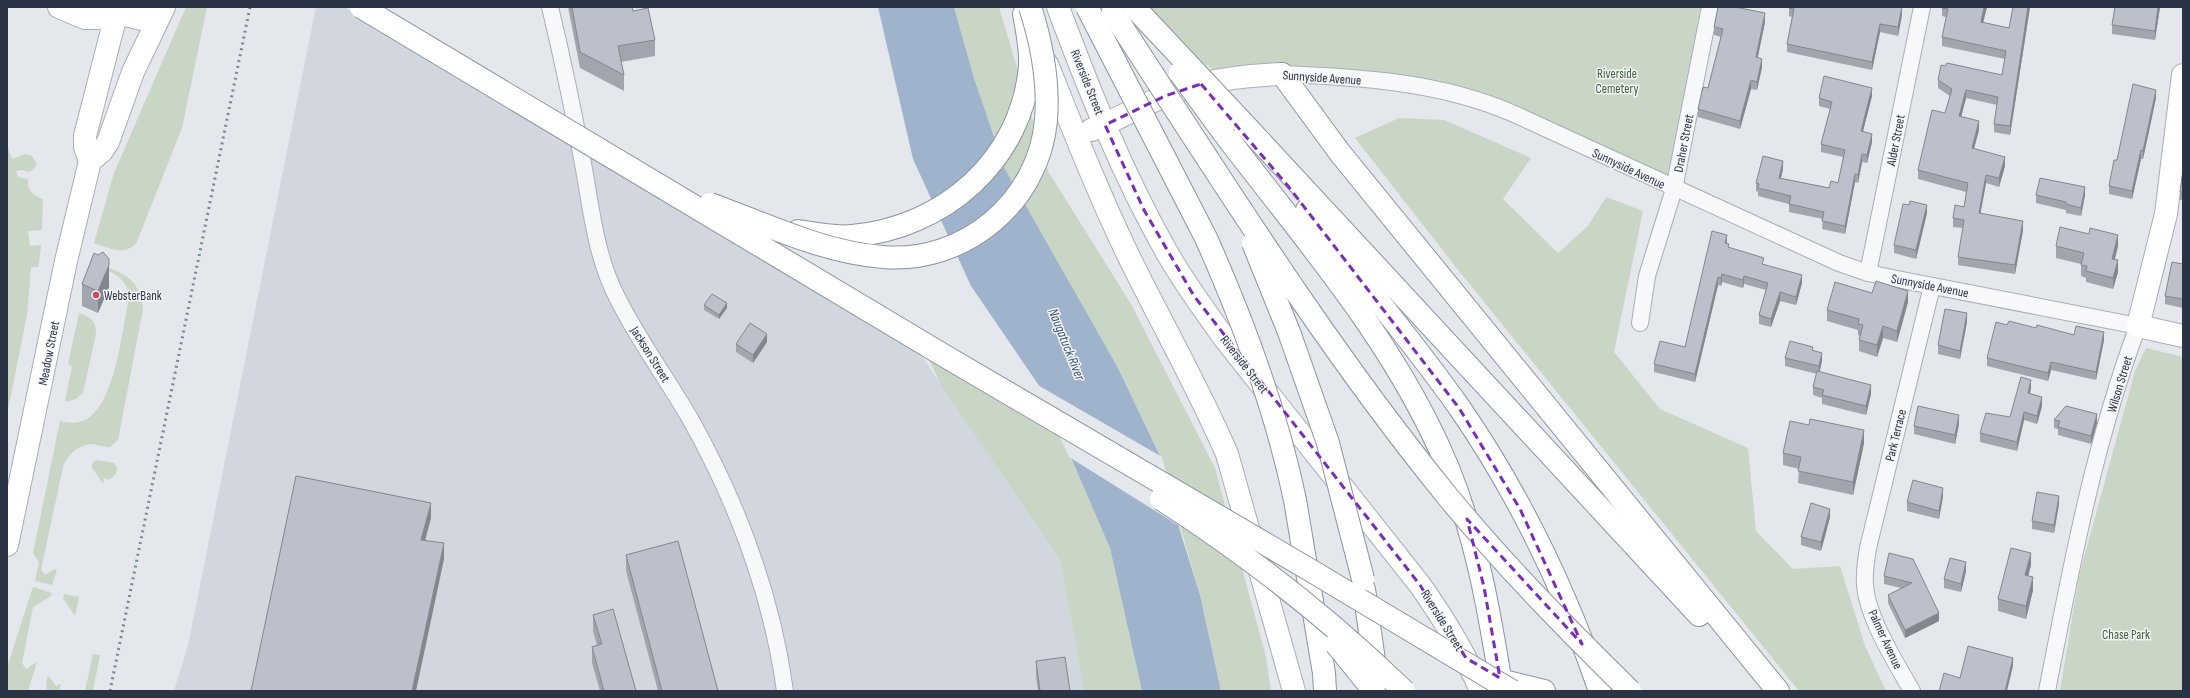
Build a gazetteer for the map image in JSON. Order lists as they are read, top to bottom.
{
  "streets": {
    "main road": [
      "Sunnyside Avenue",
      "Riverside Street",
      "Meadow Street",
      "Wilson Street"
    ],
    "street": [
      "Alder Street",
      "Draher Street",
      "Jackson Street",
      "Park Terrace",
      "Palmer Avenue"
    ]
  },
  "crossings": [
    ["Sunnyside Avenue", "Riverside Street"],
    ["Sunnyside Avenue", "Alder Street"],
    ["Sunnyside Avenue", "Draher Street"],
    ["Sunnyside Avenue", "Wilson Street"],
    ["Sunnyside Avenue", "Park Terrace"],
    ["Park Terrace", "Palmer Avenue"]
  ],
  "water": ["Naugatuck River"],
  "parks": ["Riverside Cemetery", "Chase Park"],
  "places": ["WebsterBank"]
}
